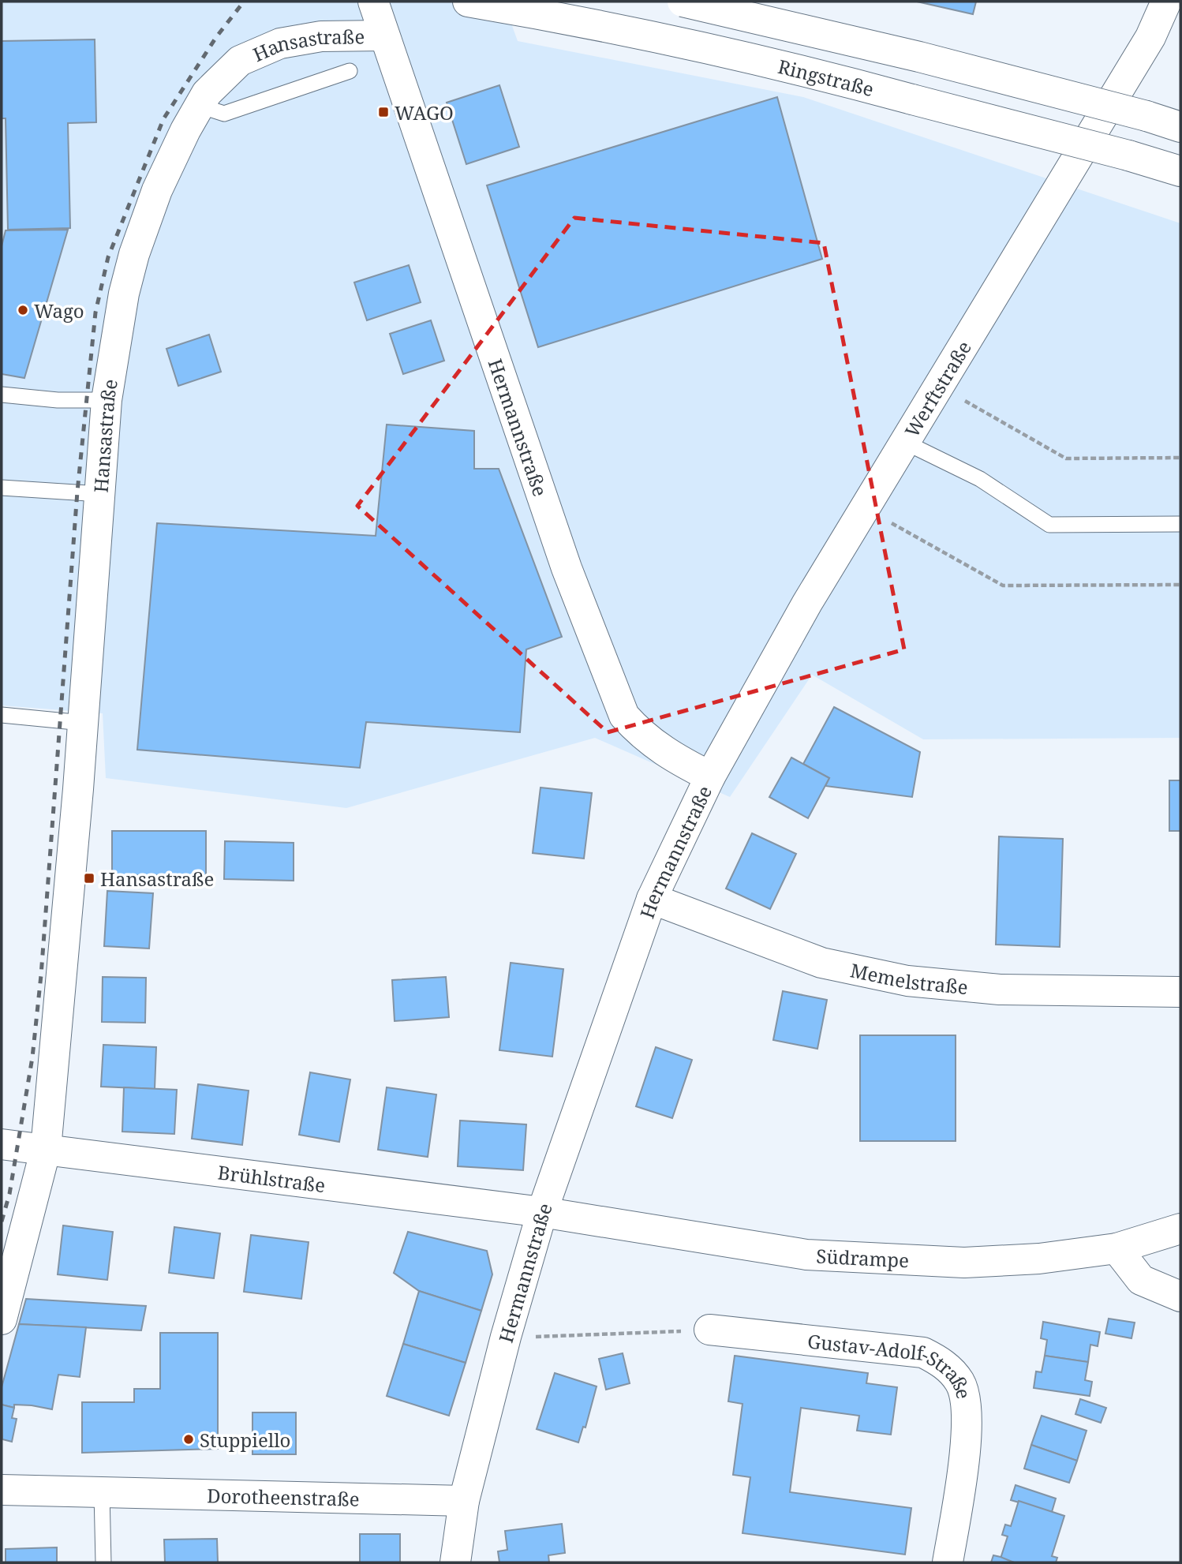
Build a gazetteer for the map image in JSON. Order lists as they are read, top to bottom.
{
  "streets": {
    "street": [
      "Hansastraße",
      "Ringstraße",
      "Werftstraße",
      "Hermannstraße",
      "Memelstraße",
      "Brühlstraße",
      "Südrampe",
      "Gustav-Adolf-Straße",
      "Dorotheenstraße"
    ]
  },
  "crossings": [
    ["Hansastraße", "Hermannstraße"],
    ["Hansastraße", "Brühlstraße"],
    ["Werftstraße", "Hermannstraße"],
    ["Hermannstraße", "Memelstraße"],
    ["Hermannstraße", "Brühlstraße"],
    ["Hermannstraße", "Südrampe"],
    ["Hermannstraße", "Dorotheenstraße"],
    ["Brühlstraße", "Südrampe"]
  ],
  "places": {
    "transit": ["WAGO", "Hansastraße"],
    "other": ["Wago", "Stuppiello"]
  }
}
